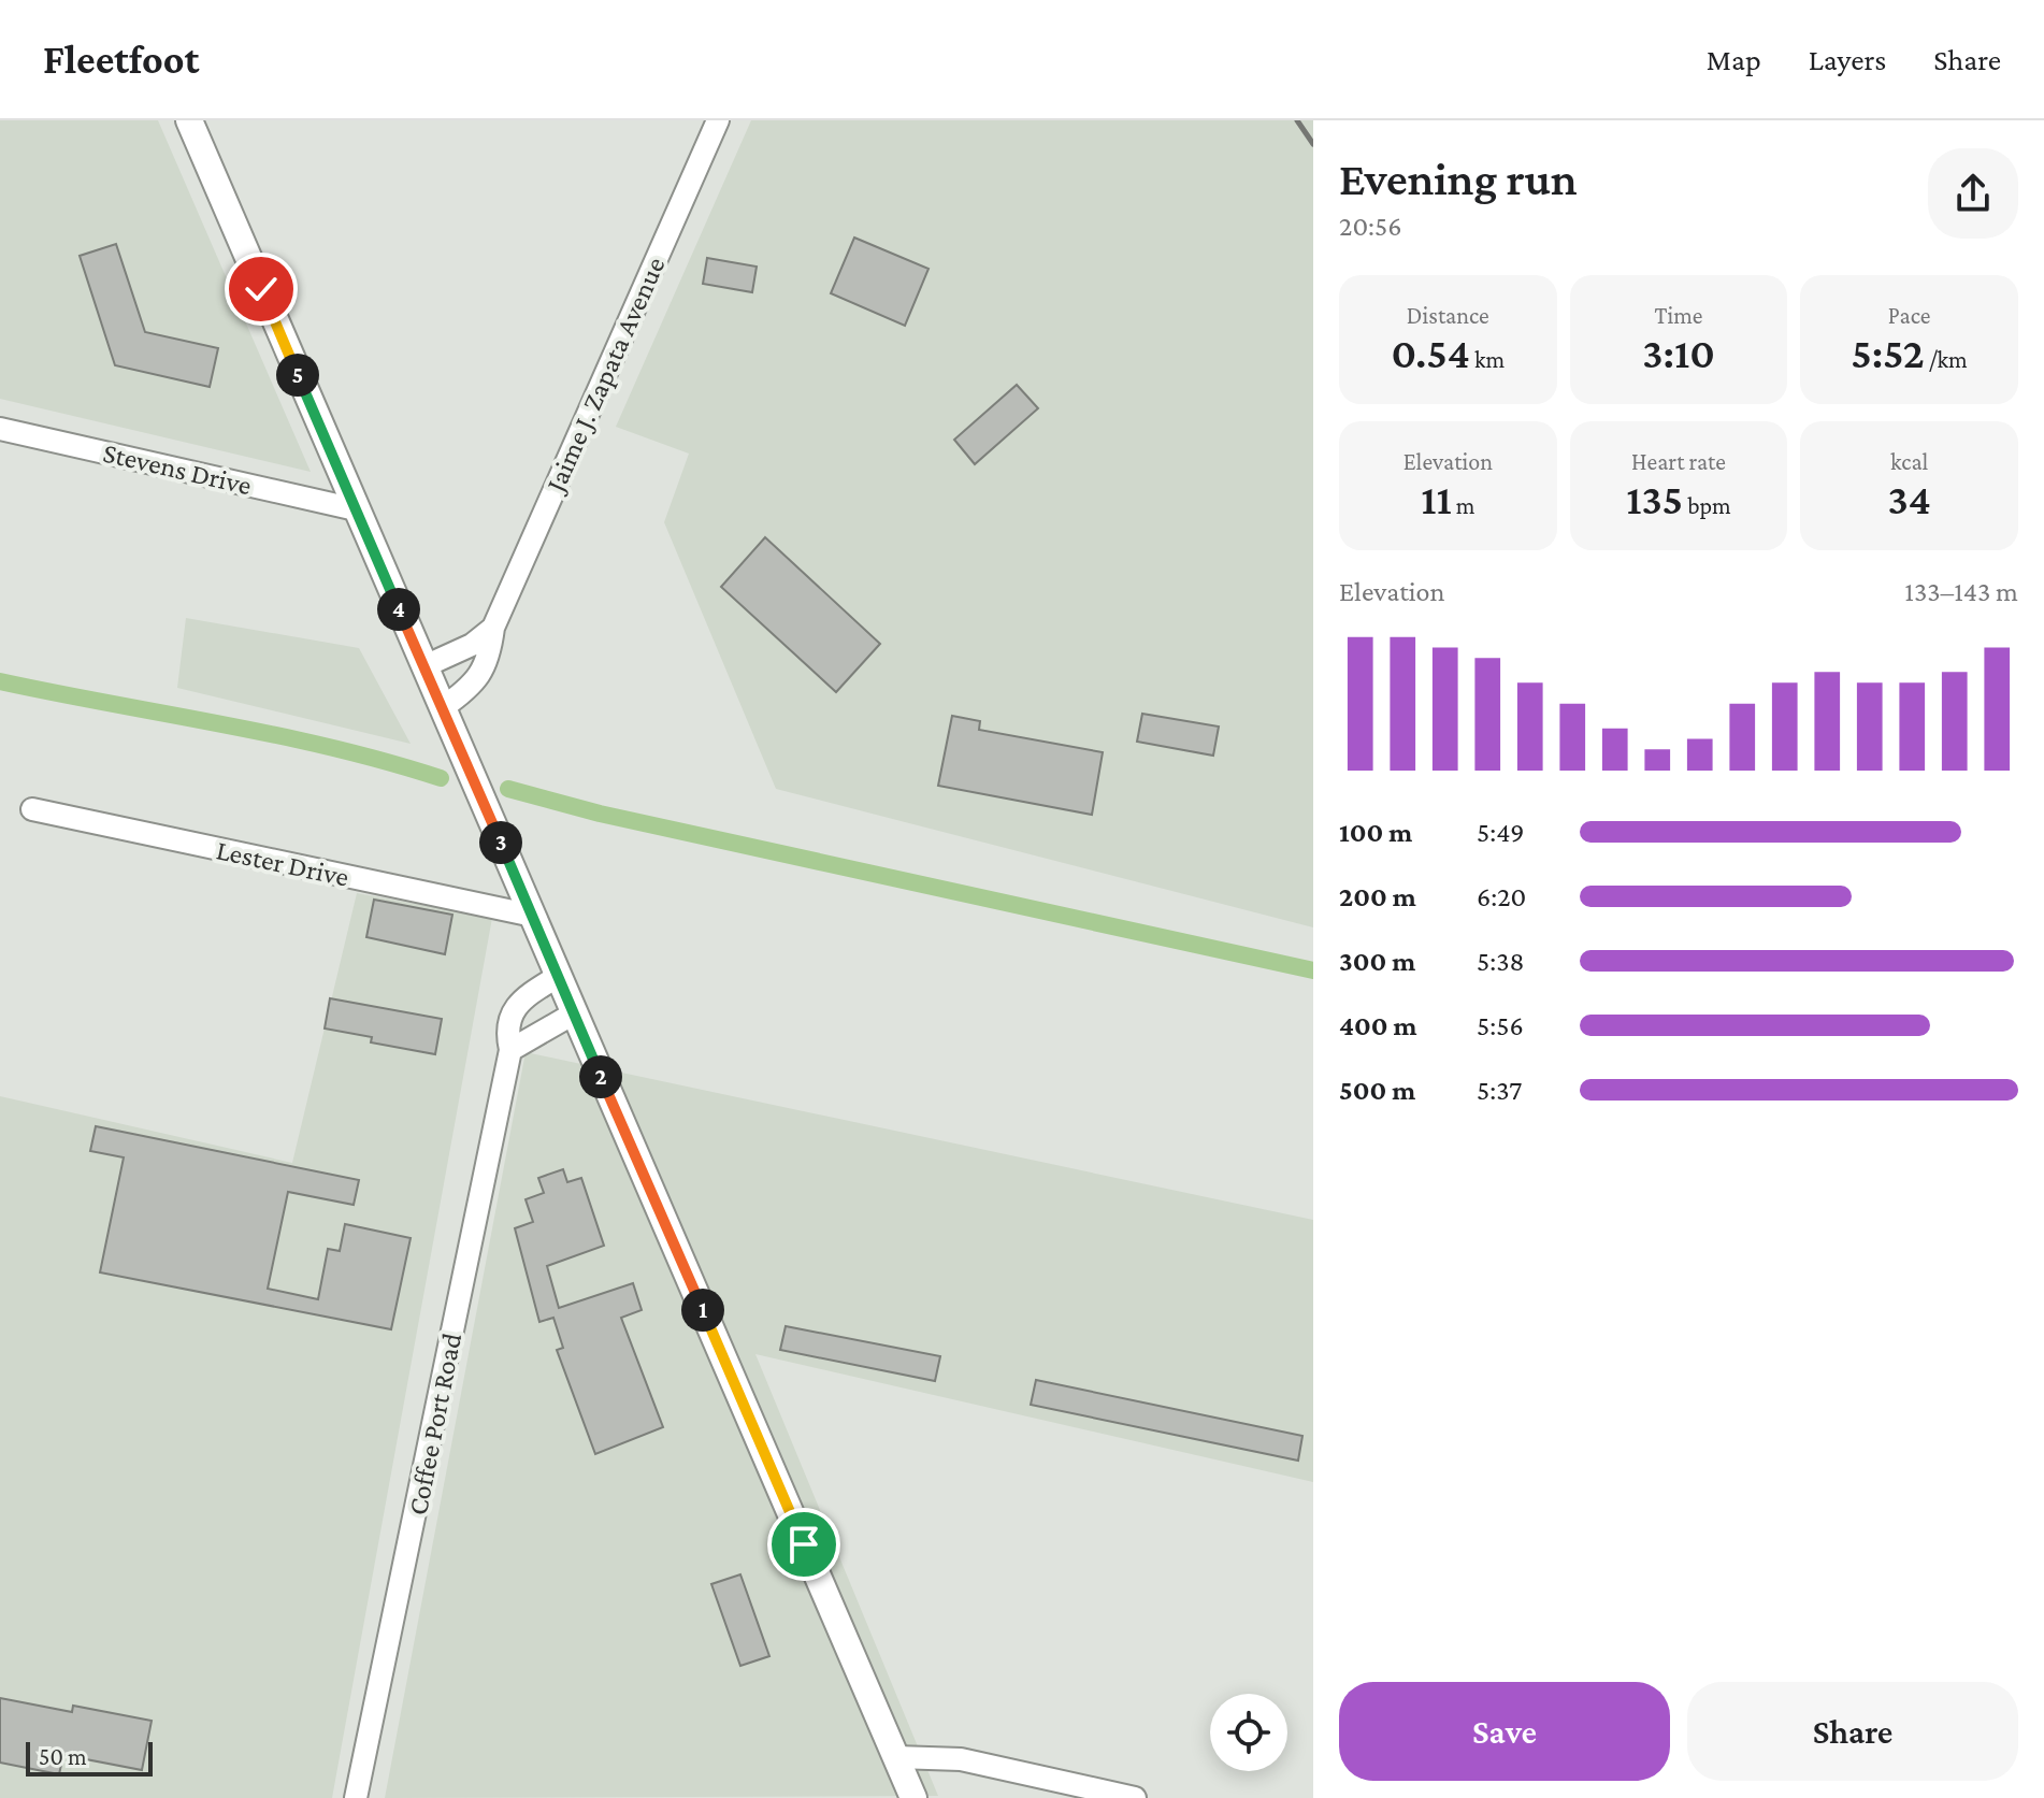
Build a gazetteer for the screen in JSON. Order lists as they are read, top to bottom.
{
  "streets": {
    "street": [
      "Jaime J. Zapata Avenue",
      "Stevens Drive",
      "Lester Drive",
      "Coffee Port Road"
    ]
  },
  "scale_bar": "50 m",
  "page": {
    "header": "Fleetfoot",
    "nav": ["Map", "Layers", "Share"],
    "heading": ["Evening run", "20:56"],
    "stats": [
      ["Distance", "0.54 km"],
      ["Time", "3:10"],
      ["Pace", "5:52 /km"],
      ["Elevation", "11 m"],
      ["Heart rate", "135 bpm"],
      ["kcal", "34"]
    ],
    "pins": [
      "5",
      "4",
      "3",
      "2",
      "1"
    ],
    "chart": ["Elevation", "133–143 m"],
    "list": [
      {
        "name": "100 m",
        "note": "5:49"
      },
      {
        "name": "200 m",
        "note": "6:20"
      },
      {
        "name": "300 m",
        "note": "5:38"
      },
      {
        "name": "400 m",
        "note": "5:56"
      },
      {
        "name": "500 m",
        "note": "5:37"
      }
    ],
    "buttons": ["Save", "Share"],
    "scale": "50 m"
  }
}
